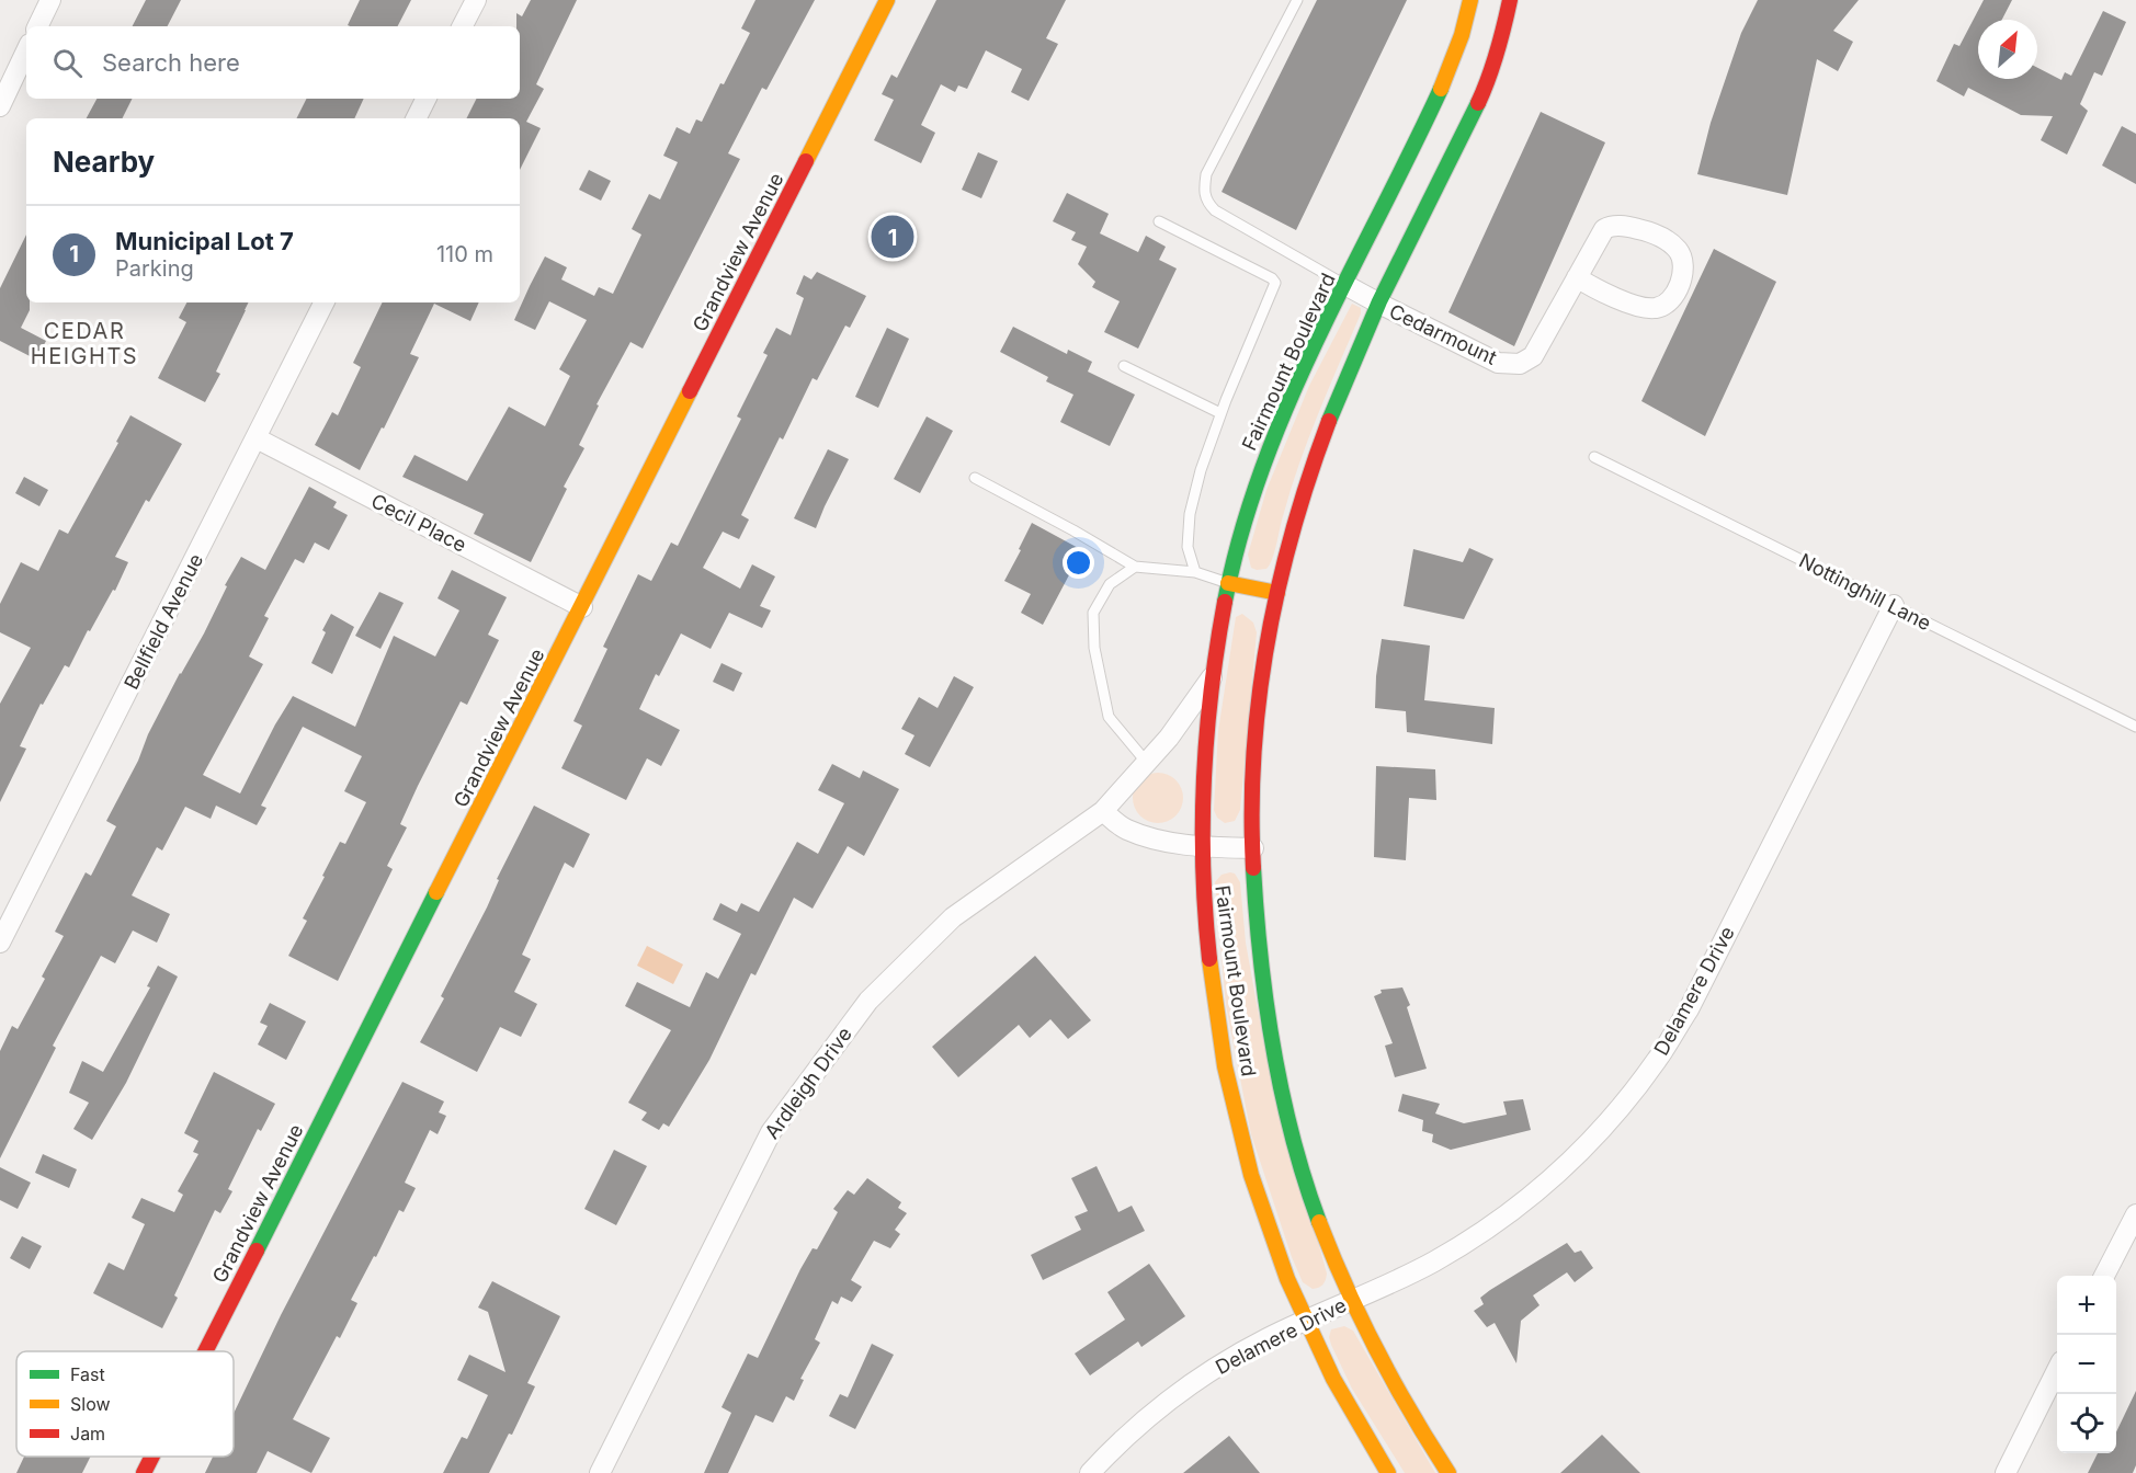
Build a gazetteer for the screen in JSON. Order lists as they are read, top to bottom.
{
  "streets": {
    "main road": ["Grandview Avenue", "Fairmount Boulevard"],
    "street": [
      "Cedarmount",
      "Cecil Place",
      "Bellfield Avenue",
      "Delamere Drive",
      "Ardleigh Drive"
    ],
    "lane": ["Nottinghill Lane"]
  },
  "crossings": [
    ["Grandview Avenue", "Cecil Place"],
    ["Cedarmount", "Fairmount Boulevard"],
    ["Fairmount Boulevard", "Delamere Drive"],
    ["Fairmount Boulevard", "Ardleigh Drive"],
    ["Cecil Place", "Bellfield Avenue"],
    ["Nottinghill Lane", "Delamere Drive"]
  ],
  "districts": ["CEDAR HEIGHTS"],
  "legend": ["Fast", "Slow", "Jam"],
  "north": "top right",
  "page": {
    "search": "Search here",
    "heading": "Nearby",
    "list": [
      {
        "mark": "1",
        "name": "Municipal Lot 7",
        "note": "Parking",
        "value": "110 m"
      }
    ],
    "pins": "1",
    "map_buttons": ["+", "−"]
  }
}
